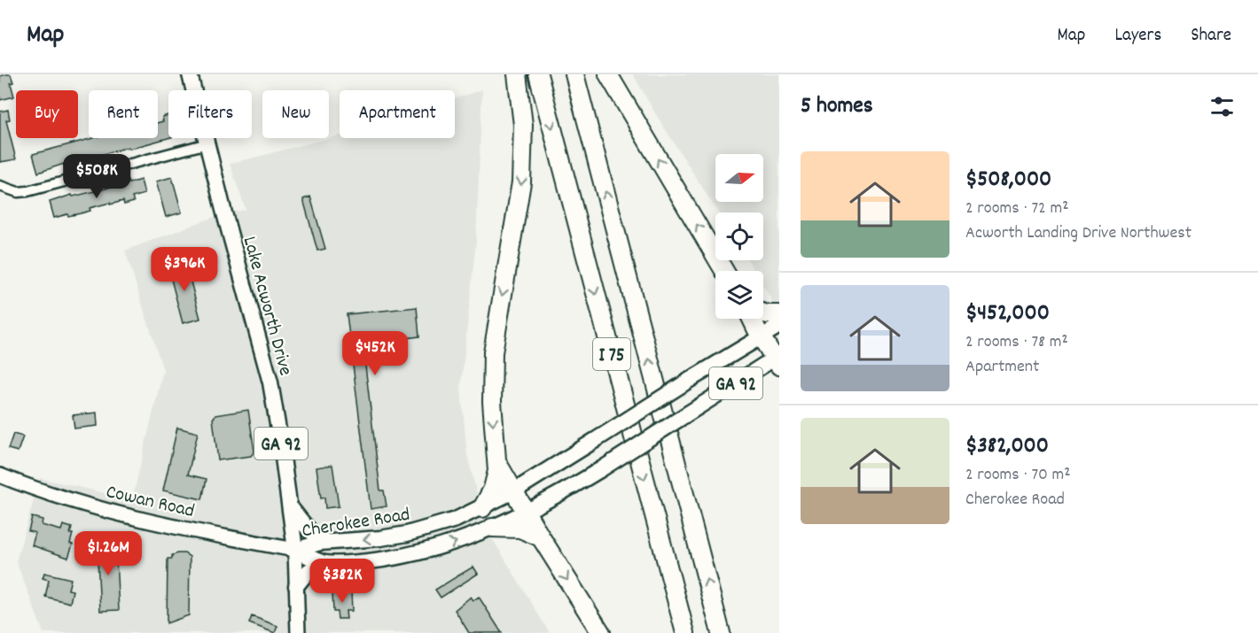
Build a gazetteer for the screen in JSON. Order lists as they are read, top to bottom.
{
  "streets": {
    "highway": ["I 75"],
    "main road": [
      "Lake Acworth Drive",
      "GA 92",
      "Cowan Road",
      "Cherokee Road"
    ]
  },
  "crossings": [
    ["Lake Acworth Drive", "Cowan Road"],
    ["Lake Acworth Drive", "Cherokee Road"],
    ["Cowan Road", "Cherokee Road"]
  ],
  "north": "right",
  "page": {
    "header": "Map",
    "nav": ["Map", "Layers", "Share"],
    "heading": "5 homes",
    "chip": [
      "Buy",
      "Rent",
      "Filters",
      "New",
      "Apartment"
    ],
    "list": [
      {
        "name": "$508,000",
        "note": "2 rooms · 72 m² · Acworth Landing Drive Northwest"
      },
      {
        "name": "$452,000",
        "note": "2 rooms · 78 m² · Apartment"
      },
      {
        "name": "$382,000",
        "note": "2 rooms · 70 m² · Cherokee Road"
      }
    ],
    "price": [
      "$508K",
      "$396K",
      "$452K",
      "$1.26M",
      "$382K"
    ]
  }
}
